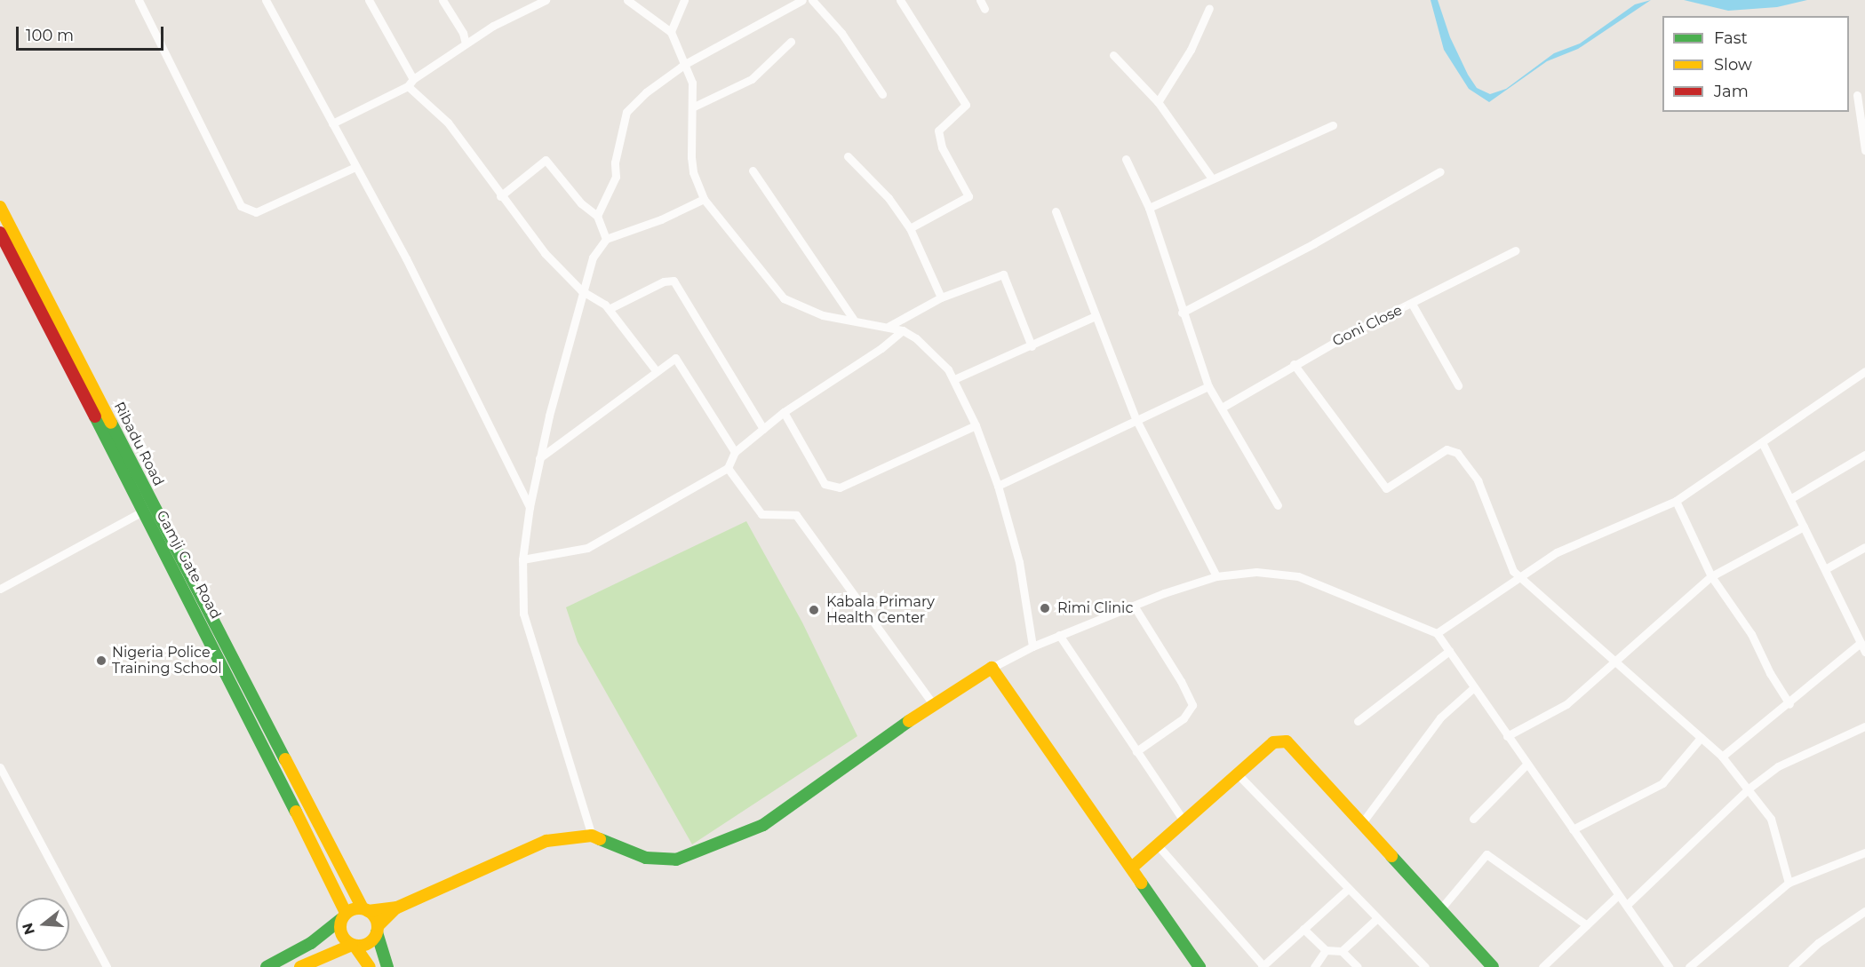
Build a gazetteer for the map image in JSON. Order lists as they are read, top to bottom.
{
  "streets": {
    "main road": ["Ribadu Road", "Gamji Gate Road"],
    "street": ["Goni Close"]
  },
  "crossings": [
    ["Ribadu Road", "Gamji Gate Road"]
  ],
  "places": ["Rimi Clinic", "Kabala Primary Health Center", "Nigeria Police Training School"],
  "legend": ["Fast", "Slow", "Jam"],
  "scale_bar": "100 m",
  "north": "left"
}
